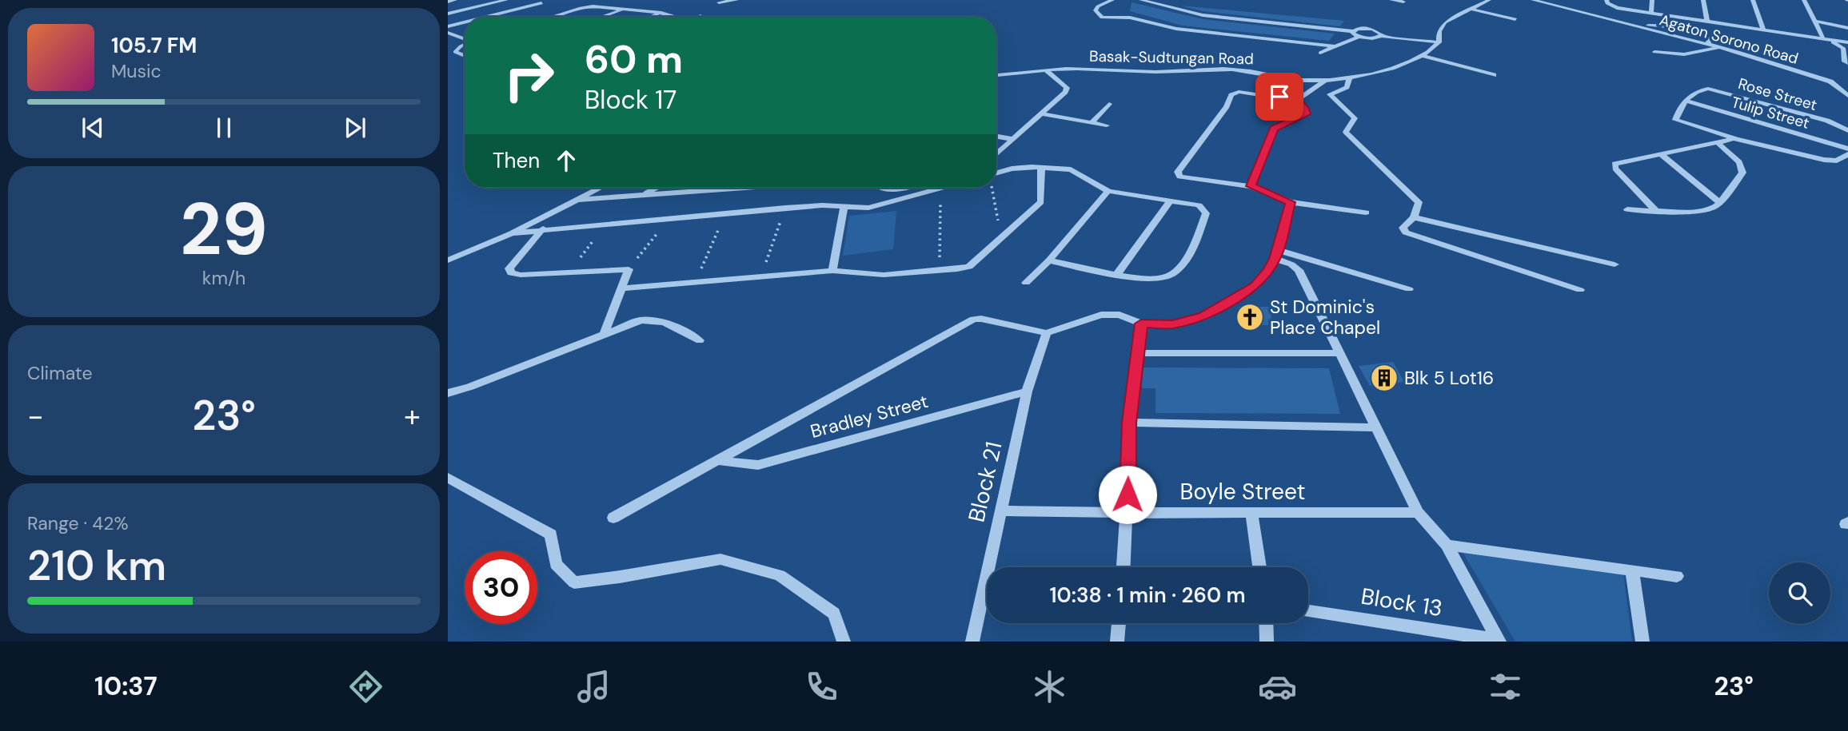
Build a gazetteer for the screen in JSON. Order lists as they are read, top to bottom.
{
  "streets": {
    "street": [
      "Agaton Sorono Road",
      "Basak-Sudtungan Road",
      "Rose Street",
      "Tulip Street",
      "Bradley Street",
      "Block 21",
      "Boyle Street",
      "Block 13"
    ]
  },
  "crossings": [
    ["Rose Street", "Tulip Street"],
    ["Bradley Street", "Block 21"],
    ["Block 21", "Boyle Street"]
  ],
  "places": {
    "church": ["St Dominic's Place Chapel"],
    "building": ["Blk 5 Lot16"]
  },
  "page": {
    "turn": ["60 m", "Block 17"],
    "song": ["105.7 FM", "Music"],
    "then": "Then",
    "tile": [
      ["29", "km/h"],
      "Climate",
      ["Range · 42%", "210 km"]
    ],
    "heat": ["−", "23°", "+"],
    "limit": "30",
    "trip": "10:38 · 1 min · 260 m",
    "tabs": ["10:37", "23°"]
  }
}
